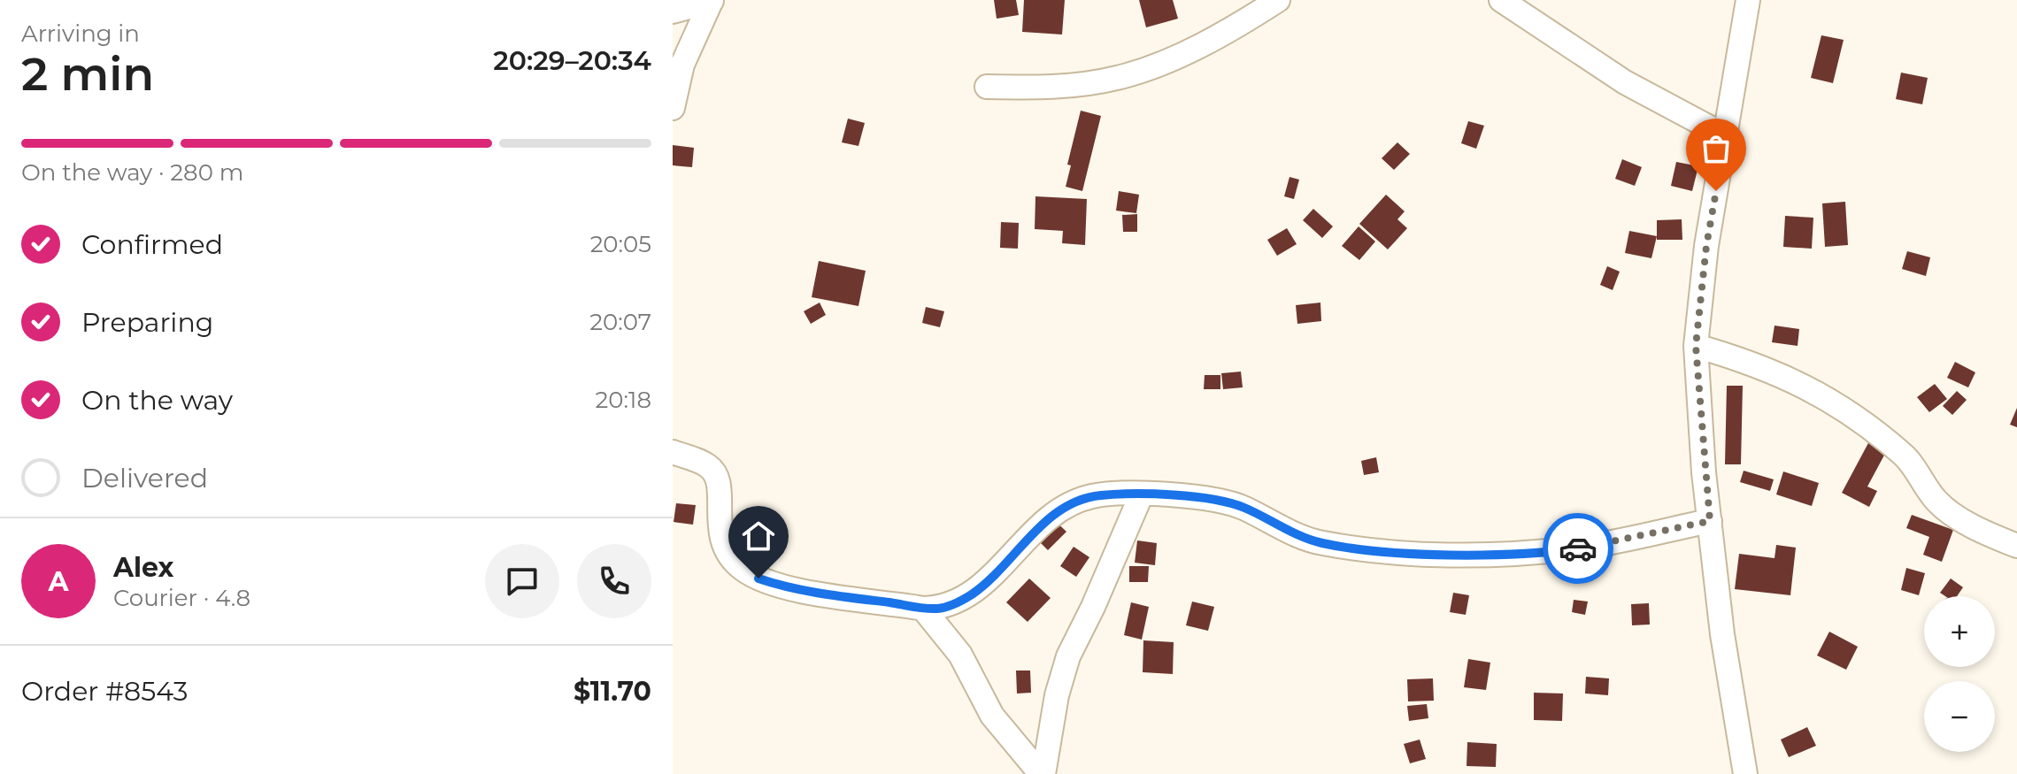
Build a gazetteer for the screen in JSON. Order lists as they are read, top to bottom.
{
  "page": {
    "heading": ["2 min", "Arriving in", "20:29–20:34"],
    "panel": [
      "Alex",
      "Courier · 4.8",
      "Order #8543",
      "$11.70"
    ],
    "bar": "On the way · 280 m",
    "list": [
      ["Confirmed", "20:05"],
      ["Preparing", "20:07"],
      ["On the way", "20:18"],
      "Delivered"
    ],
    "round": "A",
    "map_buttons": ["+", "−"]
  }
}
